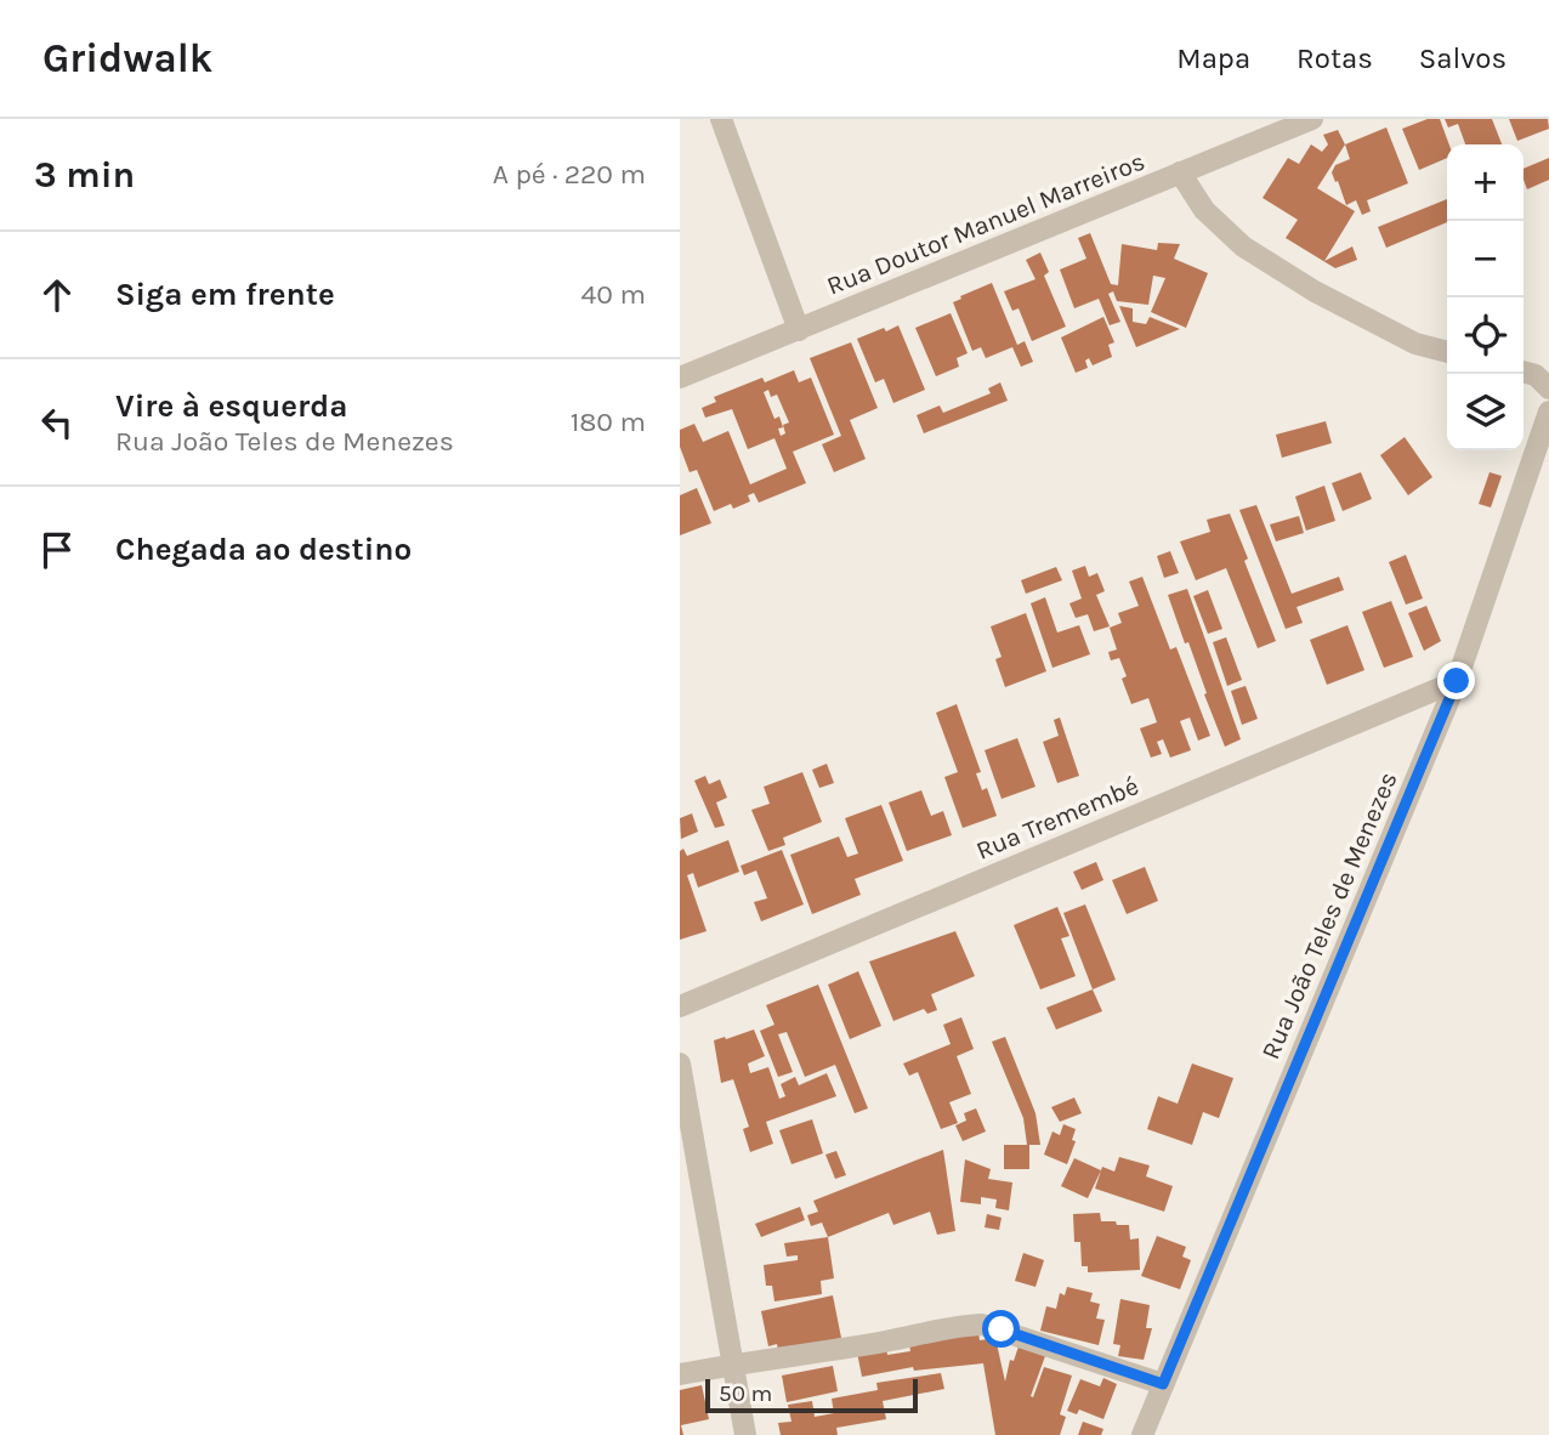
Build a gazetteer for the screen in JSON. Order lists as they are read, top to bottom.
{
  "streets": {
    "street": ["Rua Doutor Manuel Marreiros", "Rua Tremembé", "Rua João Teles de Menezes"]
  },
  "crossings": [
    ["Rua Tremembé", "Rua João Teles de Menezes"]
  ],
  "scale_bar": "50 m",
  "page": {
    "header": "Gridwalk",
    "nav": ["Mapa", "Rotas", "Salvos"],
    "heading": ["3 min", "A pé · 220 m"],
    "map_buttons": ["+", "−"],
    "list": [
      ["Siga em frente", "40 m"],
      ["Vire à esquerda", "Rua João Teles de Menezes", "180 m"],
      "Chegada ao destino"
    ],
    "scale": "50 m"
  }
}
